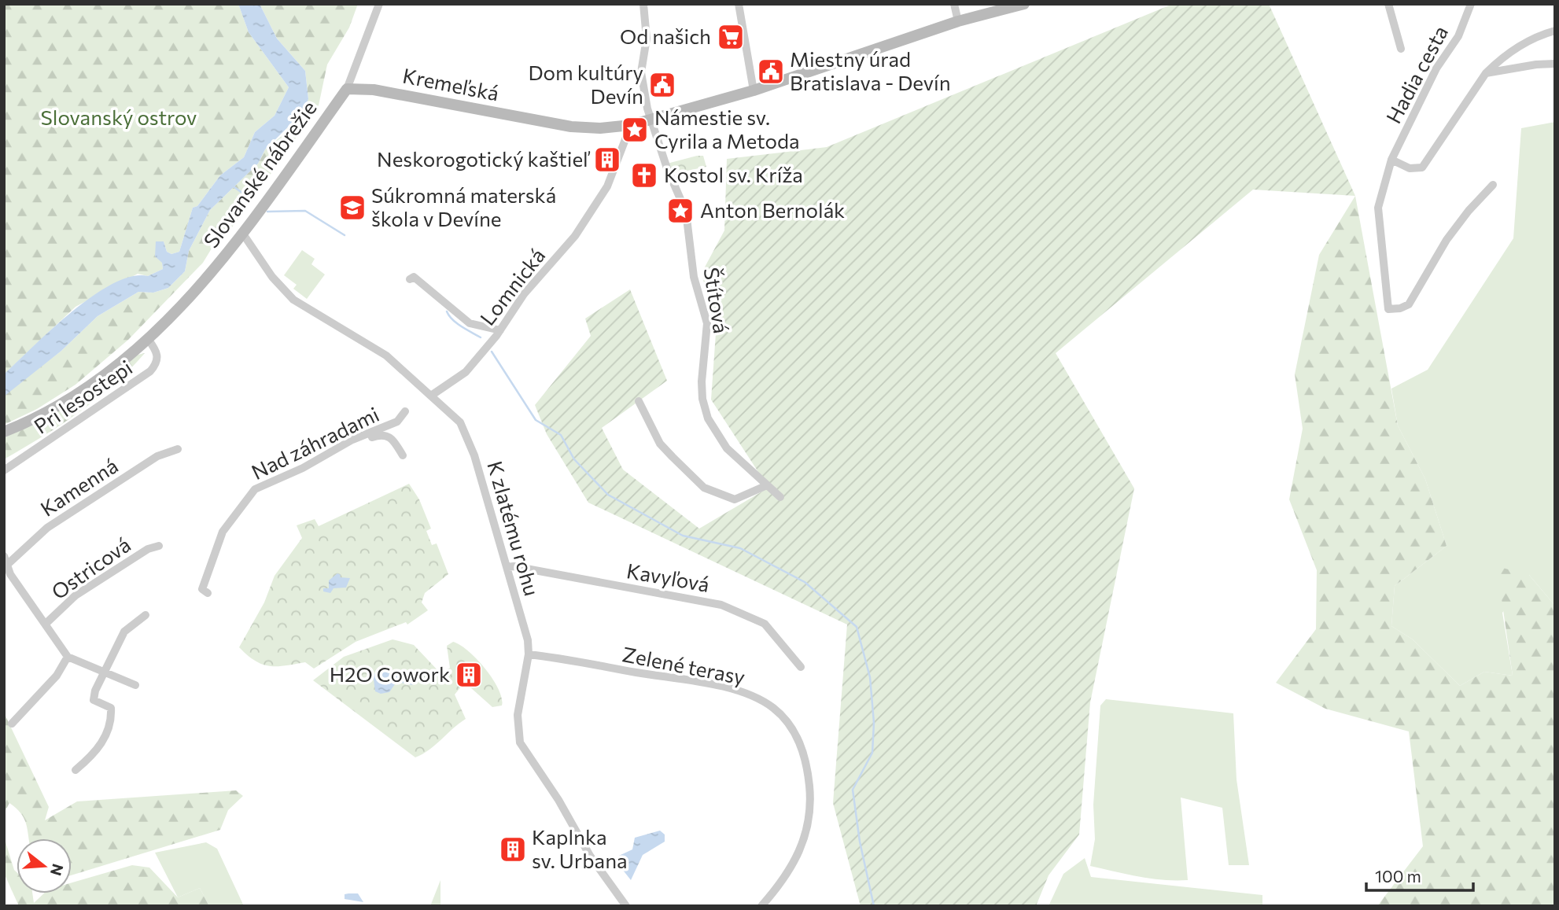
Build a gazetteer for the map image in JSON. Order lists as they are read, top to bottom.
{
  "streets": {
    "street": [
      "Hadia cesta",
      "Kremeľská",
      "Slovanské nábrežie",
      "Lomnická",
      "Štítová",
      "Pri lesostepi",
      "Nad záhradami",
      "Kamenná",
      "K zlatému rohu",
      "Ostricová",
      "Kavyľová",
      "Zelené terasy"
    ]
  },
  "crossings": [
    ["Kremeľská", "Slovanské nábrežie"],
    ["Kremeľská", "Lomnická"],
    ["Kremeľská", "Štítová"],
    ["Slovanské nábrežie", "Pri lesostepi"],
    ["Slovanské nábrežie", "K zlatému rohu"],
    ["Lomnická", "K zlatému rohu"],
    ["K zlatému rohu", "Kavyľová"],
    ["K zlatému rohu", "Zelené terasy"]
  ],
  "parks": ["Slovanský ostrov"],
  "places": {
    "supermarket": ["Od našich"],
    "public building": ["Miestny úrad Bratislava - Devín", "Dom kultúry Devín"],
    "place": ["Námestie sv. Cyrila a Metoda", "Anton Bernolák"],
    "building": ["Neskorogotický kaštieľ", "H2O Cowork", "Kaplnka sv. Urbana"],
    "church": ["Kostol sv. Kríža"],
    "school or university": ["Súkromná materská škola v Devíne"]
  },
  "scale_bar": "100 m",
  "north": "right"
}
